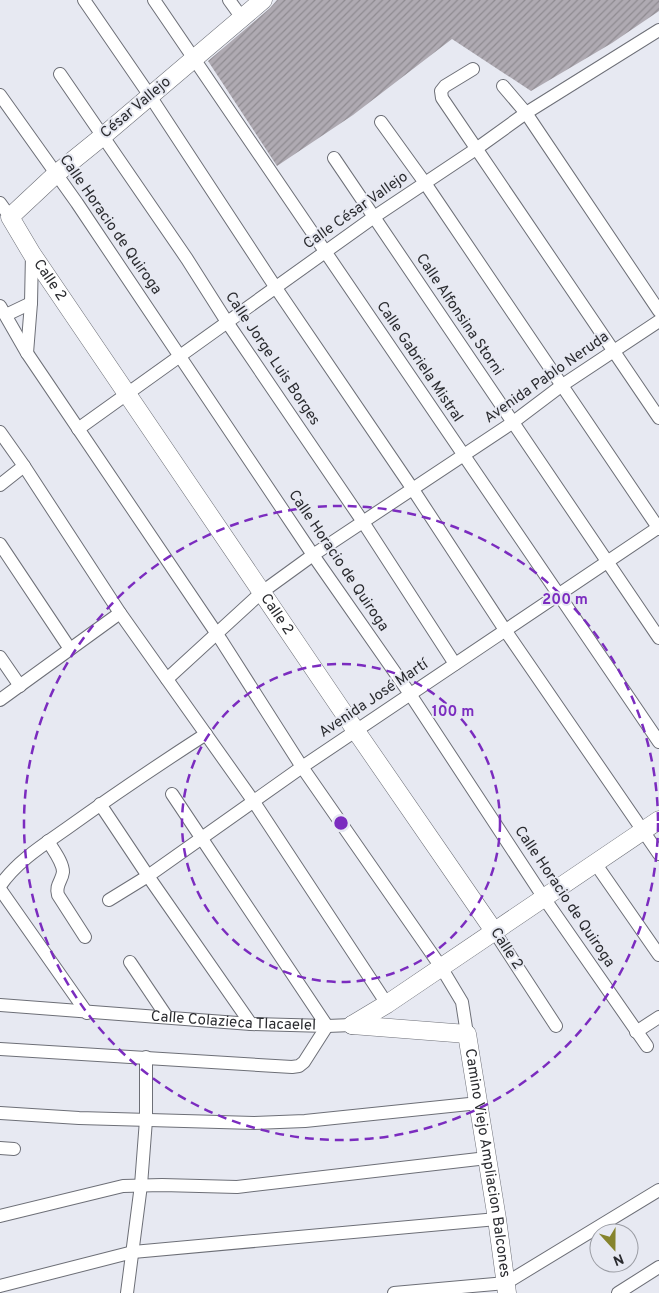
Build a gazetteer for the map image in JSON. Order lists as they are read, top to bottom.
{
  "streets": {
    "street": [
      "César Vallejo",
      "Calle César Vallejo",
      "Calle Horacio de Quiroga",
      "Calle 2",
      "Calle Alfonsina Storni",
      "Calle Jorge Luis Borges",
      "Calle Gabriela Mistral",
      "Avenida Pablo Neruda",
      "Avenida José Martí",
      "Calle Colazieca Tlacaelel",
      "Camino Viejo Ampliacion Balcones"
    ]
  },
  "crossings": [
    ["César Vallejo", "Calle Horacio de Quiroga"],
    ["César Vallejo", "Calle 2"],
    ["César Vallejo", "Calle Jorge Luis Borges"],
    ["César Vallejo", "Calle Gabriela Mistral"],
    ["Calle César Vallejo", "Calle Horacio de Quiroga"],
    ["Calle César Vallejo", "Calle 2"],
    ["Calle César Vallejo", "Calle Alfonsina Storni"],
    ["Calle César Vallejo", "Calle Jorge Luis Borges"],
    ["Calle César Vallejo", "Calle Gabriela Mistral"],
    ["Calle Horacio de Quiroga", "Avenida Pablo Neruda"],
    ["Calle Horacio de Quiroga", "Avenida José Martí"],
    ["Calle 2", "Avenida Pablo Neruda"],
    ["Calle 2", "Avenida José Martí"],
    ["Calle Alfonsina Storni", "Avenida Pablo Neruda"],
    ["Calle Alfonsina Storni", "Avenida José Martí"],
    ["Calle Jorge Luis Borges", "Avenida Pablo Neruda"],
    ["Calle Jorge Luis Borges", "Avenida José Martí"],
    ["Calle Gabriela Mistral", "Avenida Pablo Neruda"],
    ["Calle Gabriela Mistral", "Avenida José Martí"],
    ["Calle Colazieca Tlacaelel", "Camino Viejo Ampliacion Balcones"]
  ],
  "north": "bottom",
  "rings": ["200 m", "100 m"]
}
